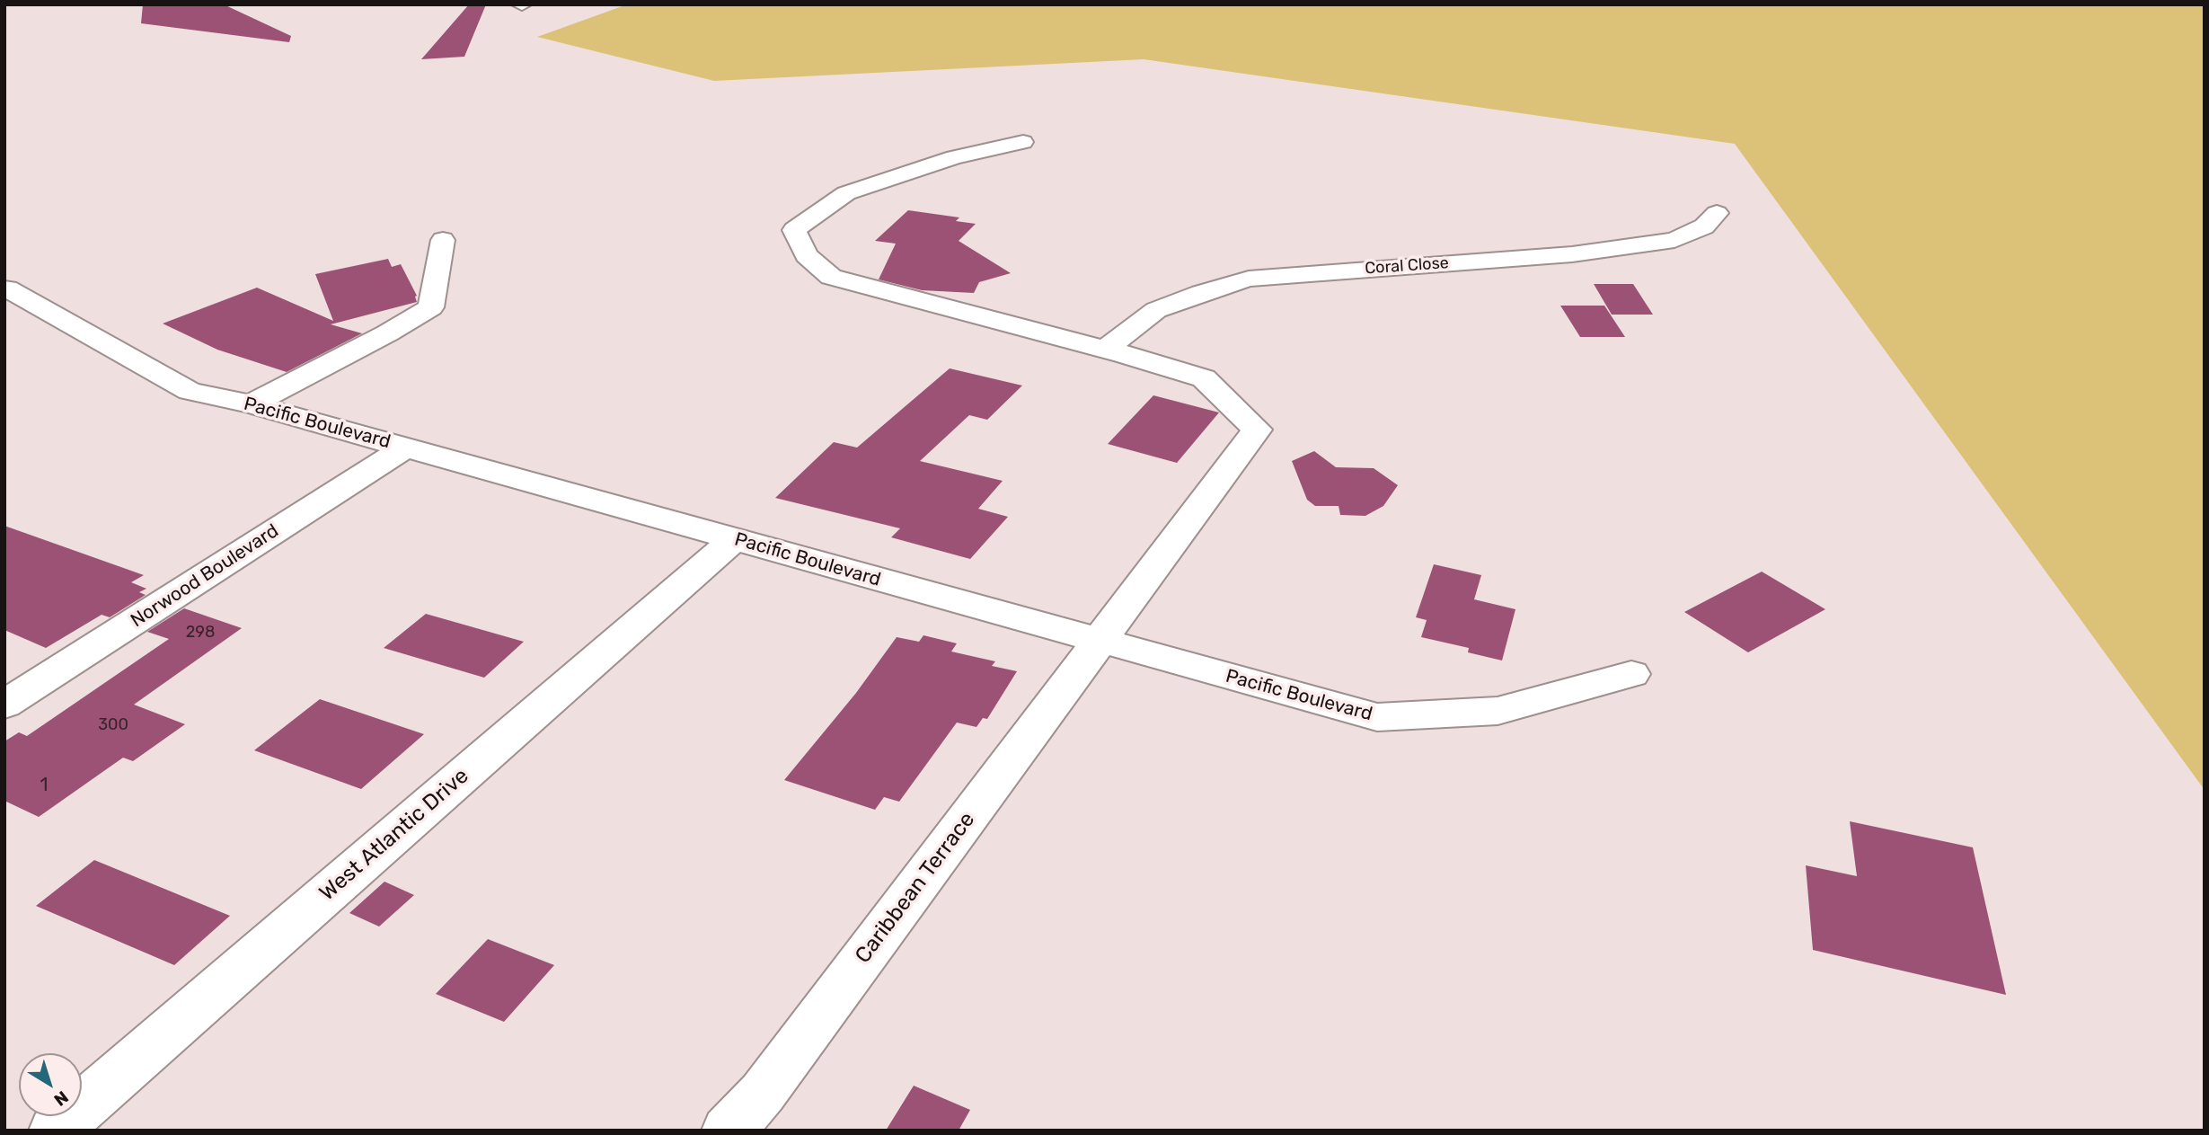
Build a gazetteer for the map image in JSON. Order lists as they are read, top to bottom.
{
  "streets": {
    "street": [
      "Coral Close",
      "Pacific Boulevard",
      "Norwood Boulevard",
      "West Atlantic Drive",
      "Caribbean Terrace"
    ]
  },
  "crossings": [
    ["Coral Close", "Caribbean Terrace"],
    ["Pacific Boulevard", "Norwood Boulevard"],
    ["Pacific Boulevard", "West Atlantic Drive"],
    ["Pacific Boulevard", "Caribbean Terrace"]
  ],
  "house_numbers": ["298", "300", "1"],
  "north": "bottom right"
}
